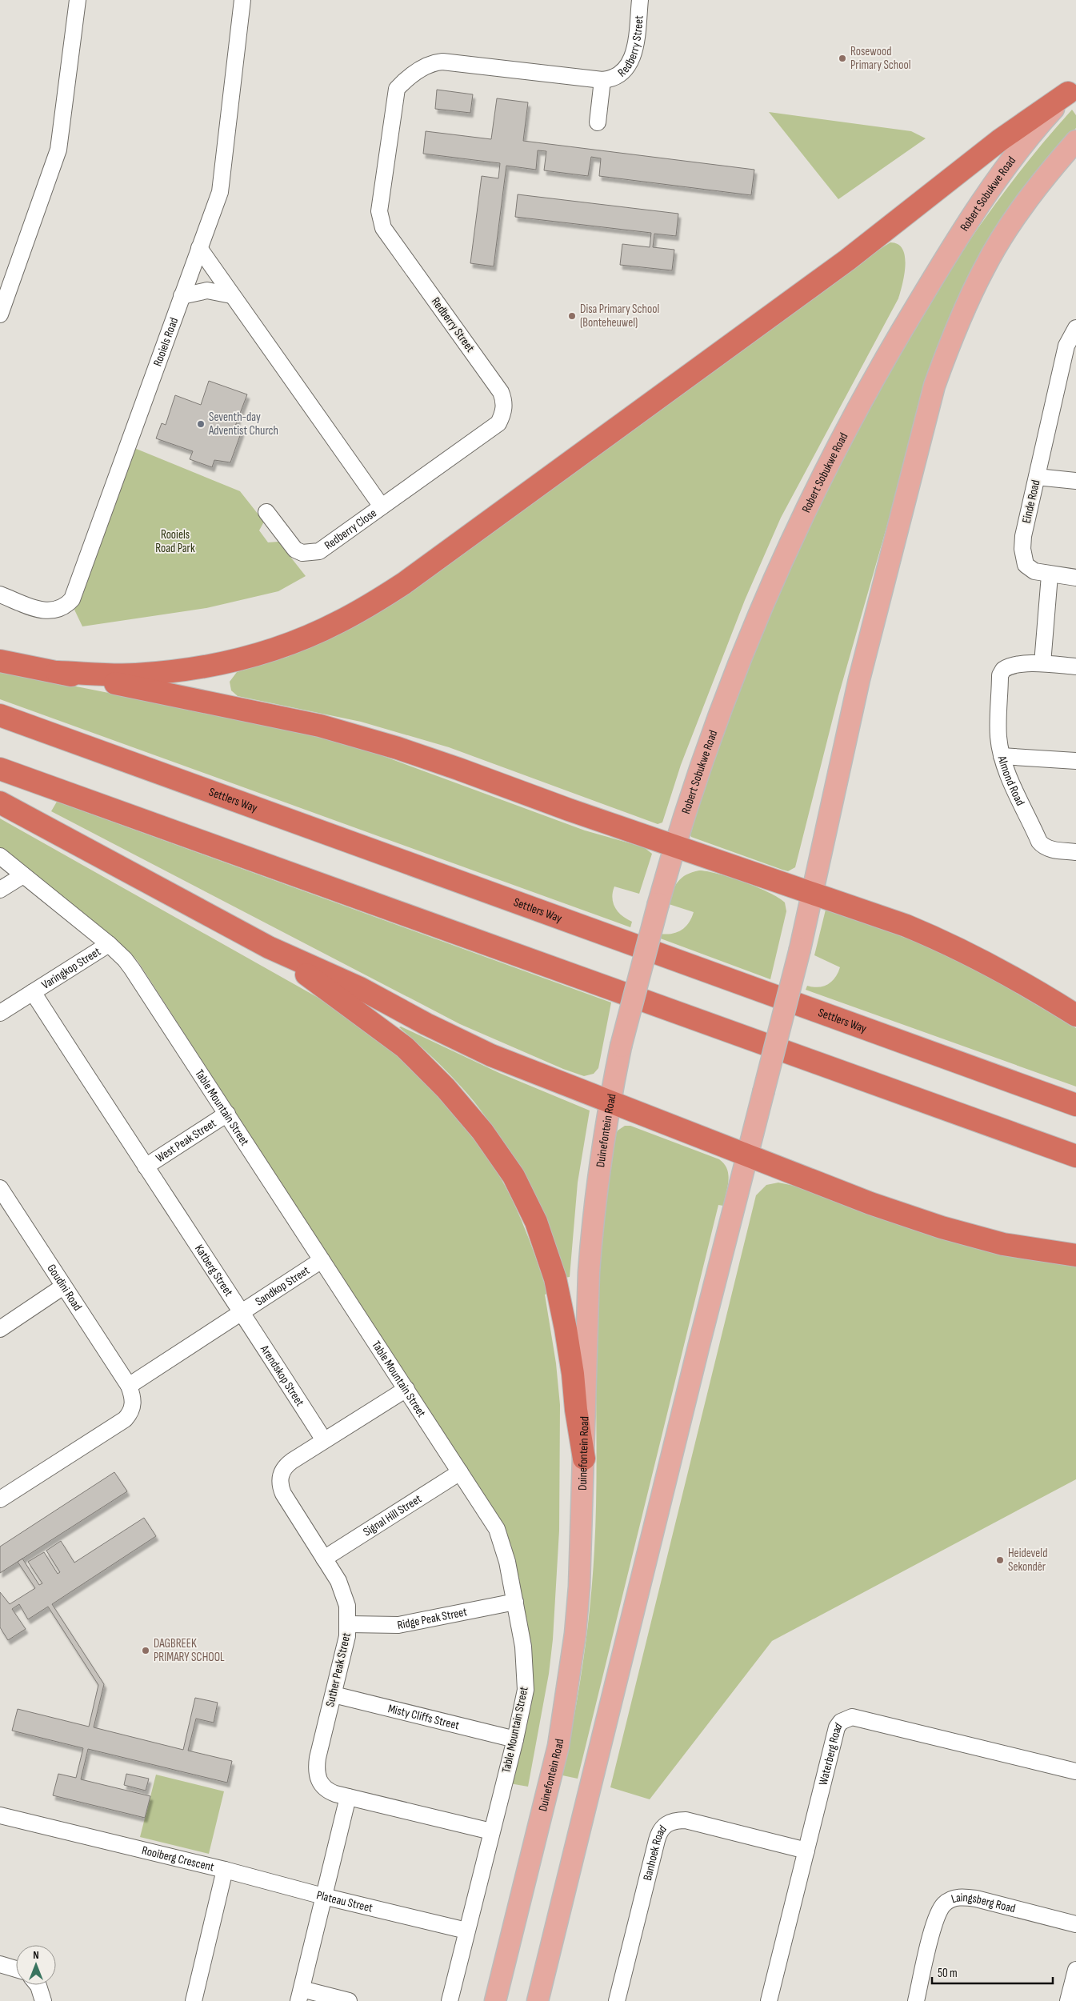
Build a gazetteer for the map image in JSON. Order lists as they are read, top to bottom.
{
  "streets": {
    "highway": ["Settlers Way"],
    "main road": ["Robert Sobukwe Road", "Duinefontein Road"],
    "street": [
      "Redberry Street",
      "Rooiels Road",
      "Einde Road",
      "Redberry Close",
      "Almond Road",
      "Varingkop Street",
      "Table Mountain Street",
      "West Peak Street",
      "Katberg Street",
      "Sandkop Street",
      "Goudini Road",
      "Arendskop Street",
      "Signal Hill Street",
      "Ridge Peak Street",
      "Suther Peak Street",
      "Misty Cliffs Street",
      "Waterberg Road",
      "Banhoek Road",
      "Rooiberg Crescent",
      "Plateau Street",
      "Laingsberg Road"
    ]
  },
  "crossings": [
    ["Redberry Street", "Redberry Close"],
    ["Robert Sobukwe Road", "Duinefontein Road"],
    ["Varingkop Street", "Table Mountain Street"],
    ["Varingkop Street", "Katberg Street"],
    ["Table Mountain Street", "West Peak Street"],
    ["Table Mountain Street", "Sandkop Street"],
    ["Table Mountain Street", "Signal Hill Street"],
    ["Table Mountain Street", "Ridge Peak Street"],
    ["Table Mountain Street", "Suther Peak Street"],
    ["Table Mountain Street", "Misty Cliffs Street"],
    ["Table Mountain Street", "Plateau Street"],
    ["West Peak Street", "Katberg Street"],
    ["Katberg Street", "Sandkop Street"],
    ["Katberg Street", "Arendskop Street"],
    ["Sandkop Street", "Arendskop Street"],
    ["Arendskop Street", "Suther Peak Street"],
    ["Signal Hill Street", "Suther Peak Street"],
    ["Ridge Peak Street", "Suther Peak Street"],
    ["Suther Peak Street", "Misty Cliffs Street"],
    ["Waterberg Road", "Banhoek Road"],
    ["Rooiberg Crescent", "Plateau Street"]
  ],
  "parks": ["Rooiels Road Park"],
  "places": [
    "Rosewood Primary School",
    "Disa Primary School (Bonteheuwel)",
    "Seventh-day Adventist Church",
    "Heideveld Sekondêr",
    "DAGBREEK PRIMARY SCHOOL"
  ],
  "scale_bar": "50 m",
  "north": "top"
}
